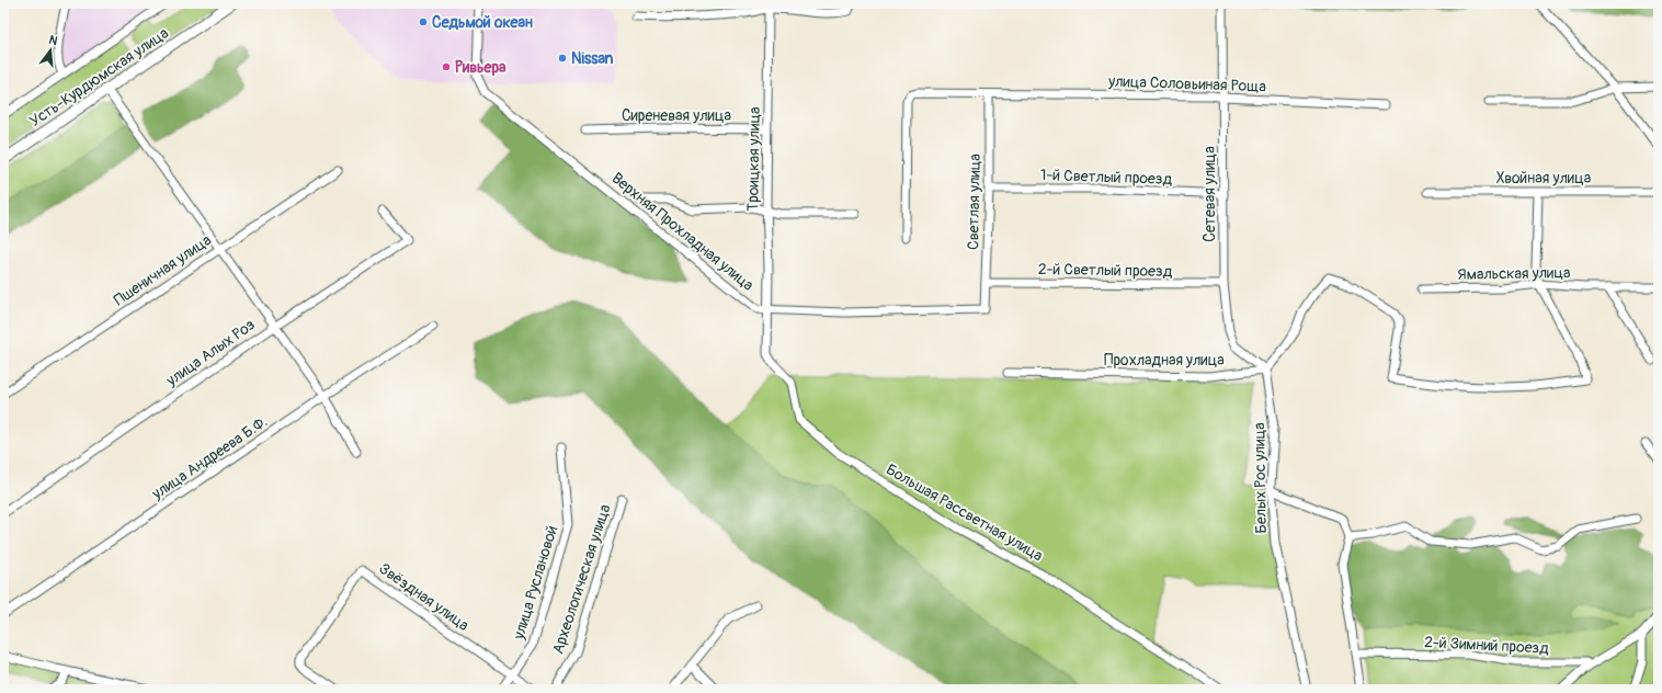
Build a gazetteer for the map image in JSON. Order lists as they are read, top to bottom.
{
  "streets": {
    "main road": ["Усть-Курдюмская улица"],
    "street": [
      "улица Соловьиная Роща",
      "Сиреневая улица",
      "Троицкая улица",
      "1-й Светлый проезд",
      "Хвойная улица",
      "Сетевая улица",
      "Светлая улица",
      "Верхняя Прохладная улица",
      "Пшеничная улица",
      "2-й Светлый проезд",
      "Ямальская улица",
      "улица Алых Роз",
      "Прохладная улица",
      "улица Андреева Б.Ф.",
      "Белых Рос улица",
      "Большая Рассветная улица",
      "Археологическая улица",
      "улица Руслановой",
      "Звёздная улица",
      "2-й Зимний проезд"
    ]
  },
  "crossings": [
    ["улица Соловьиная Роща", "Сетевая улица"],
    ["улица Соловьиная Роща", "Светлая улица"],
    ["Сиреневая улица", "Троицкая улица"],
    ["Троицкая улица", "Верхняя Прохладная улица"],
    ["Троицкая улица", "Большая Рассветная улица"],
    ["1-й Светлый проезд", "Сетевая улица"],
    ["1-й Светлый проезд", "Светлая улица"],
    ["Сетевая улица", "2-й Светлый проезд"],
    ["Сетевая улица", "Прохладная улица"],
    ["Сетевая улица", "Белых Рос улица"],
    ["Светлая улица", "Верхняя Прохладная улица"],
    ["Светлая улица", "2-й Светлый проезд"],
    ["Верхняя Прохладная улица", "Большая Рассветная улица"],
    ["Прохладная улица", "Белых Рос улица"],
    ["улица Руслановой", "Звёздная улица"]
  ],
  "places": ["Седьмой океан", "Nissan", "Ривьера"],
  "north": "top"
}
